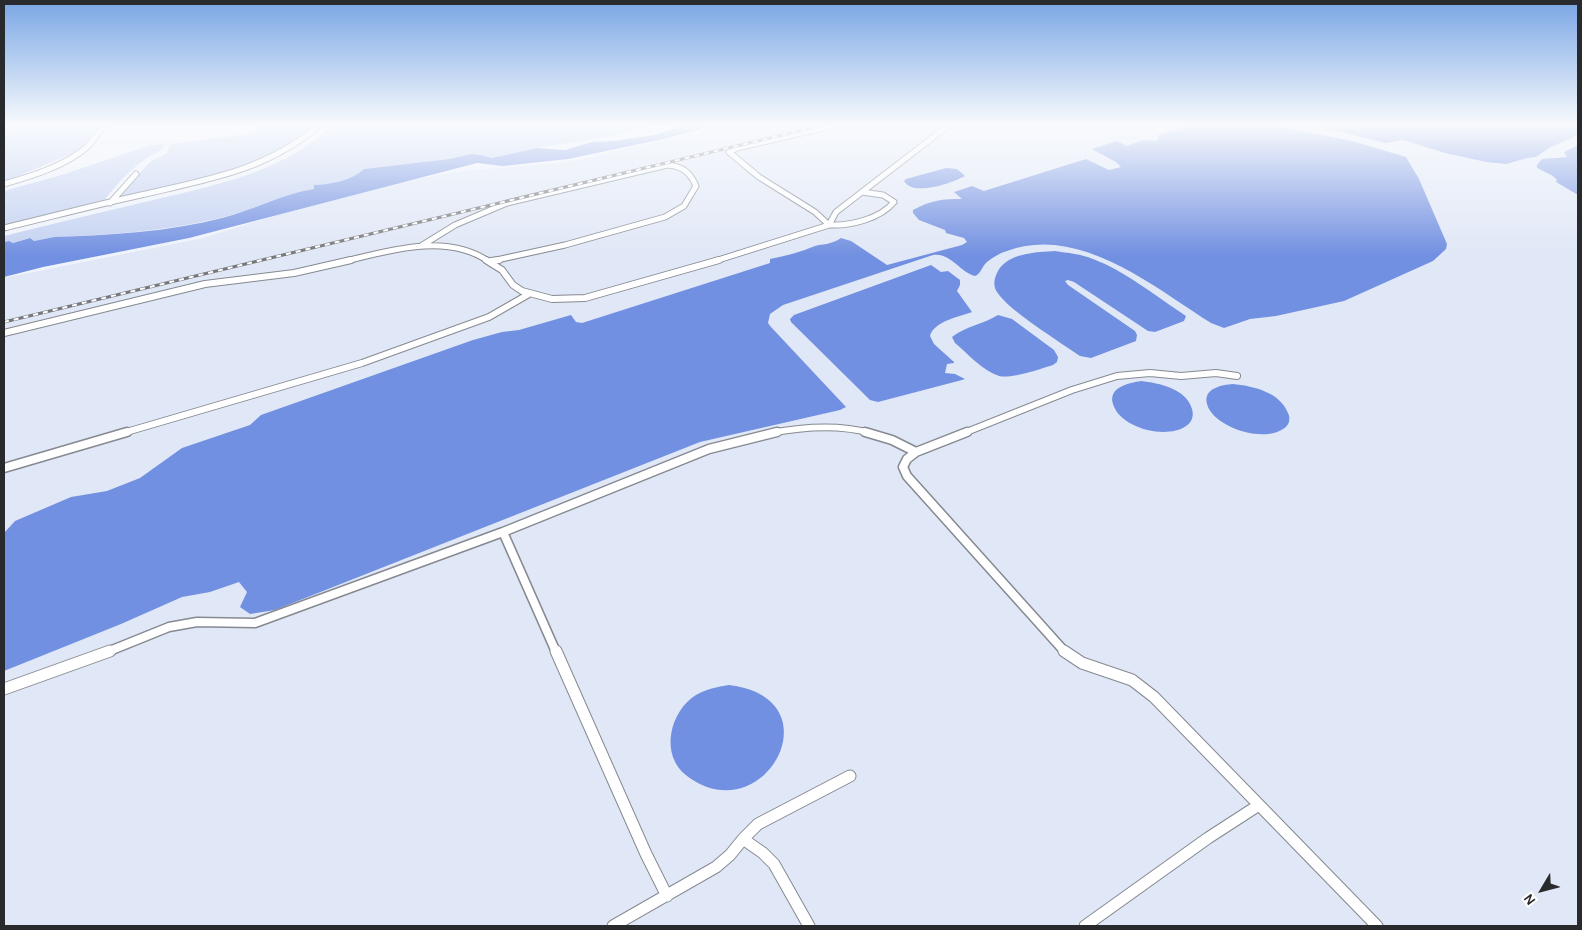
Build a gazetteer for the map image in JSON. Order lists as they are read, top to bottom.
{
  "north": "bottom left"
}
